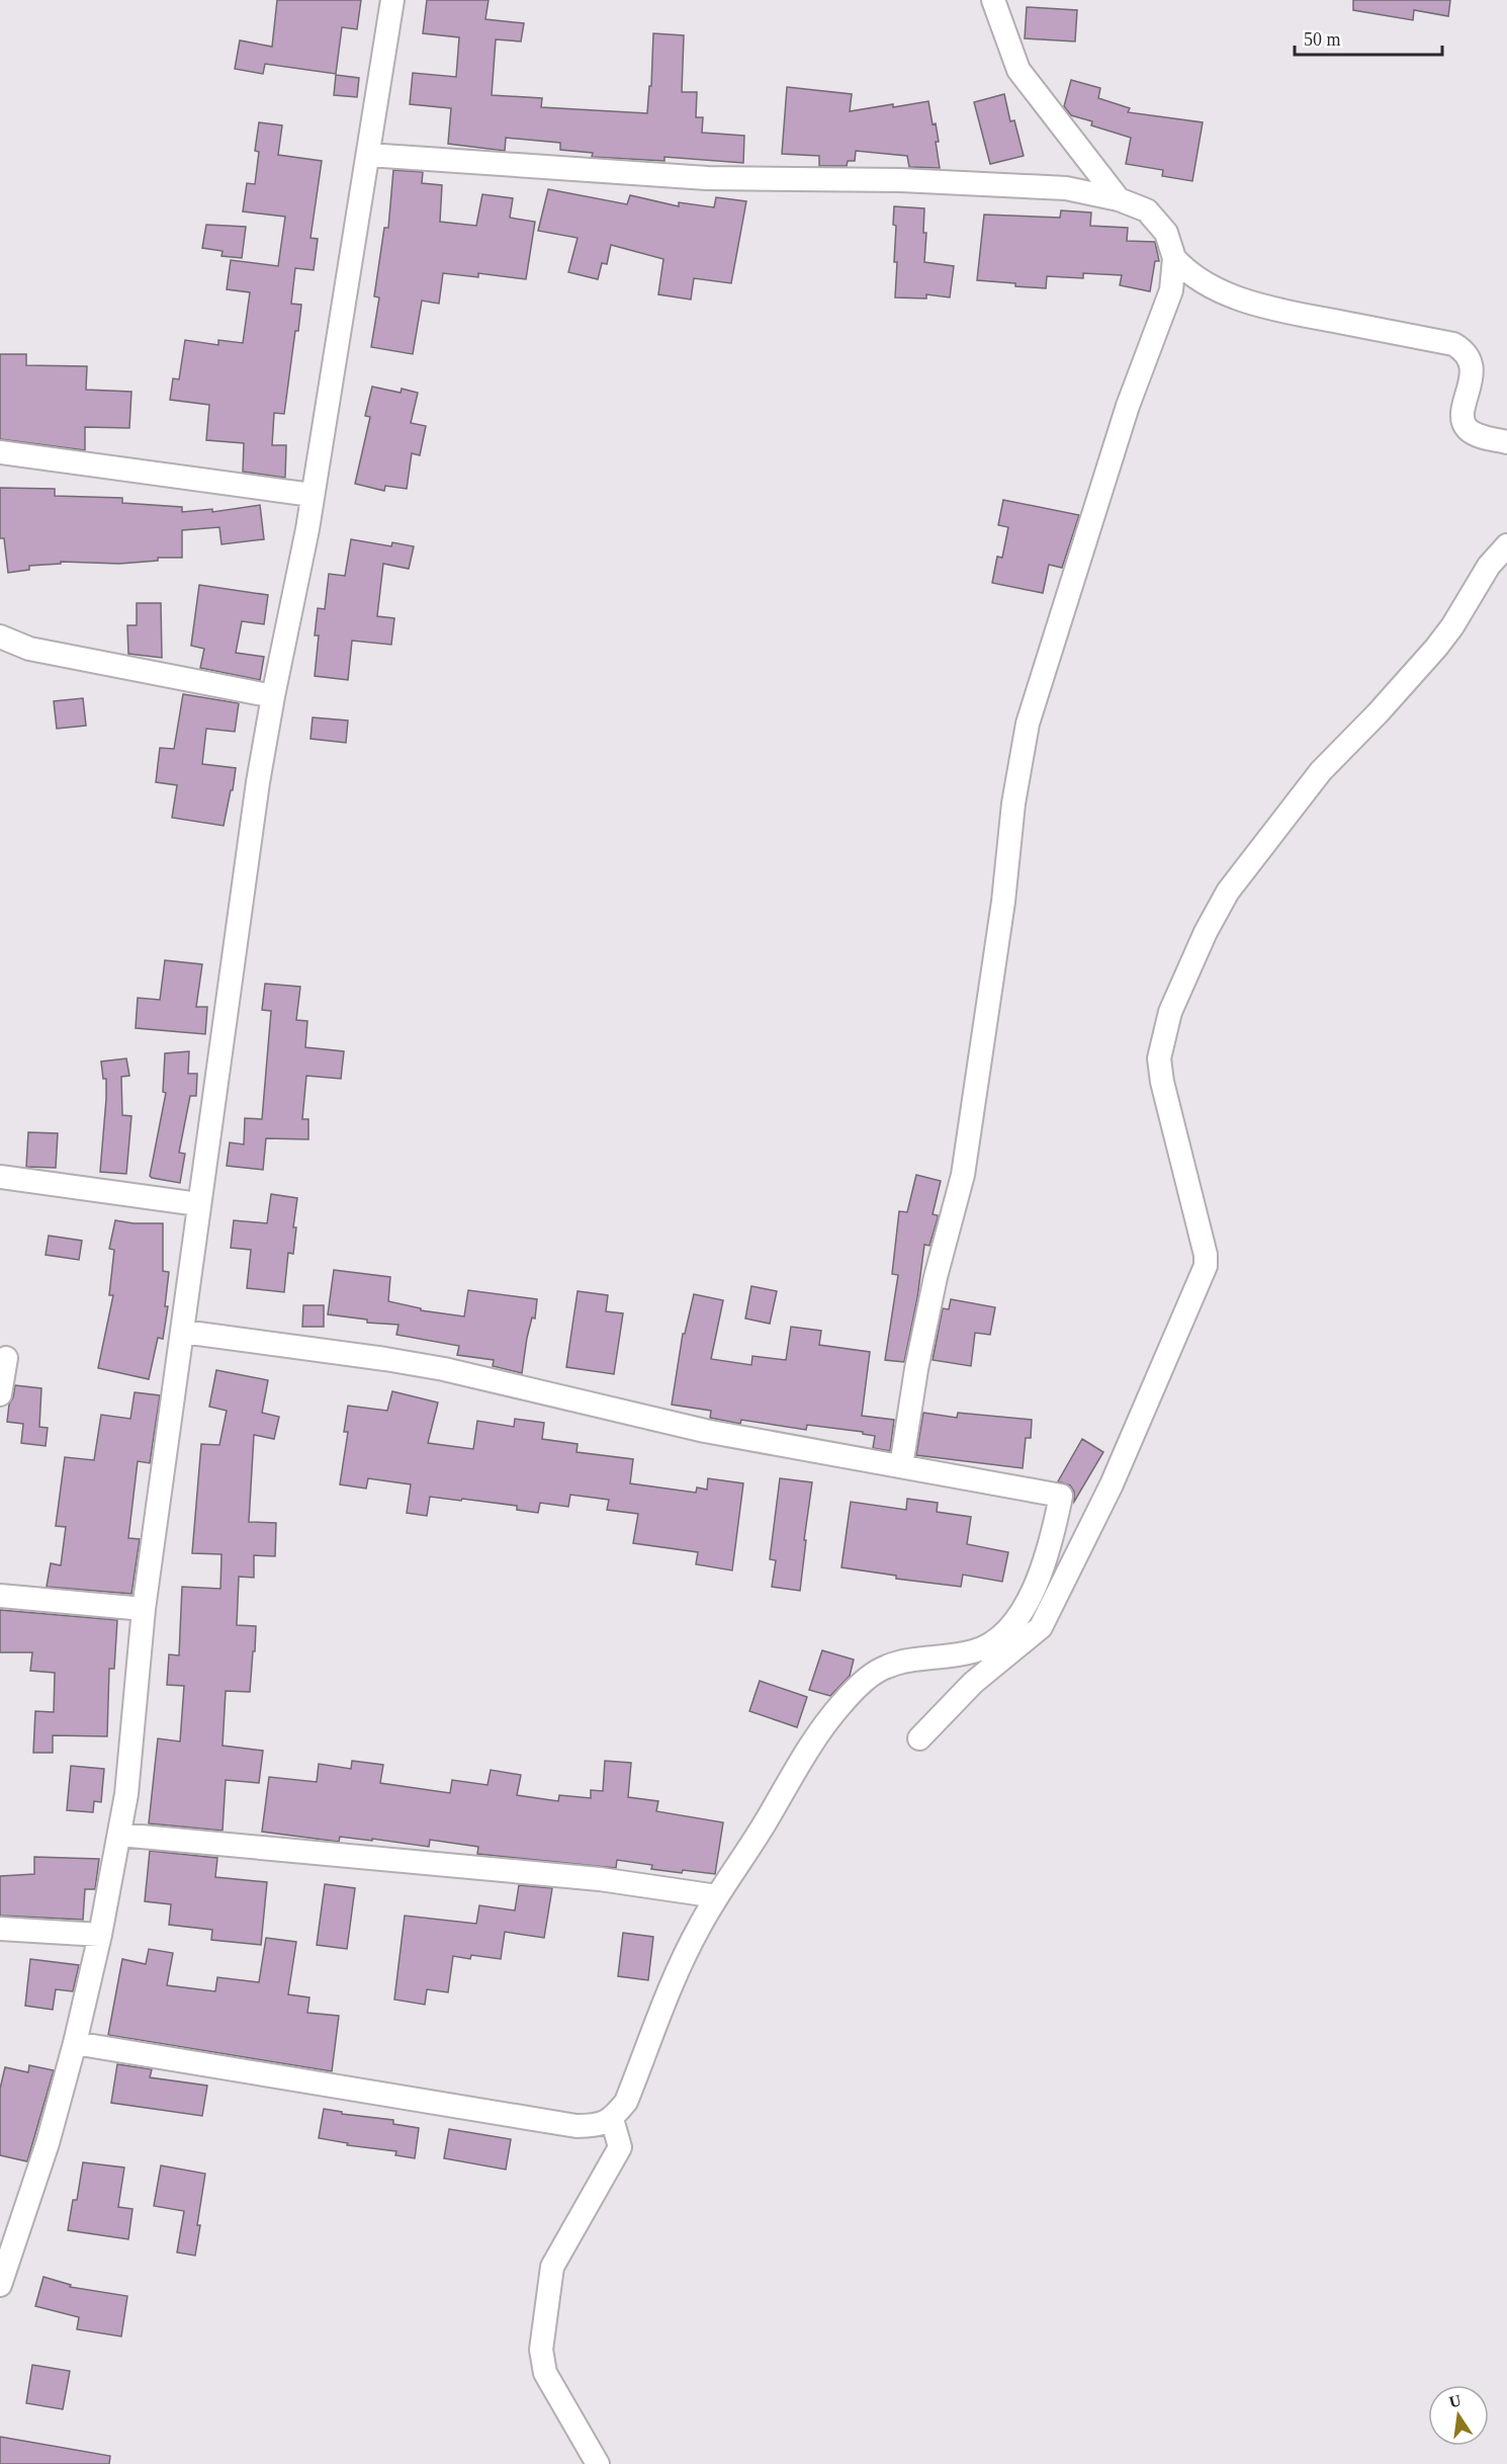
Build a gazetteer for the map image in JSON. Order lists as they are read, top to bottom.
{
  "scale_bar": "50 m",
  "north": "top"
}
